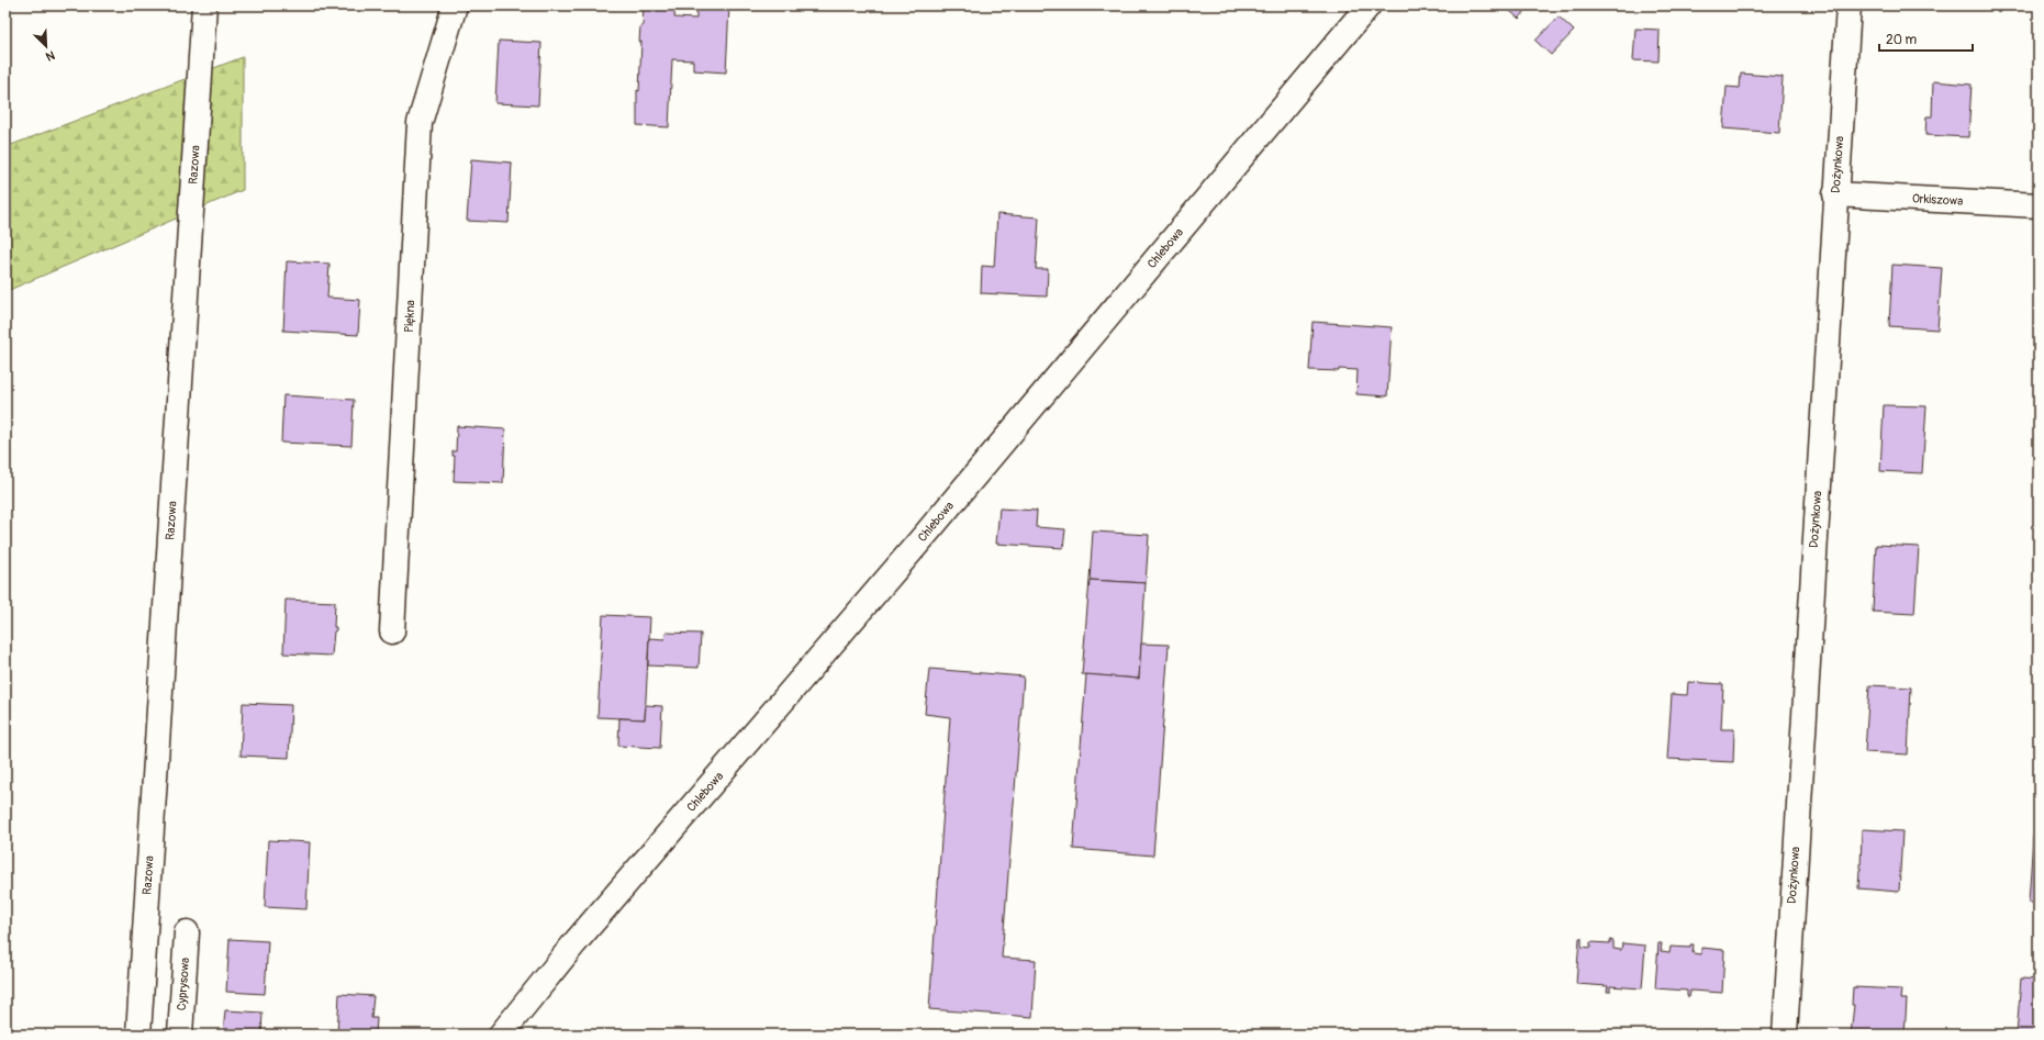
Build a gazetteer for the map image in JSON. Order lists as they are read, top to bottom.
{
  "streets": {
    "street": [
      "Razowa",
      "Dożynkowa",
      "Orkiszowa",
      "Chlebowa",
      "Piękna",
      "Cyprysowa"
    ]
  },
  "crossings": [
    ["Dożynkowa", "Orkiszowa"]
  ],
  "scale_bar": "20 m",
  "north": "bottom right"
}
